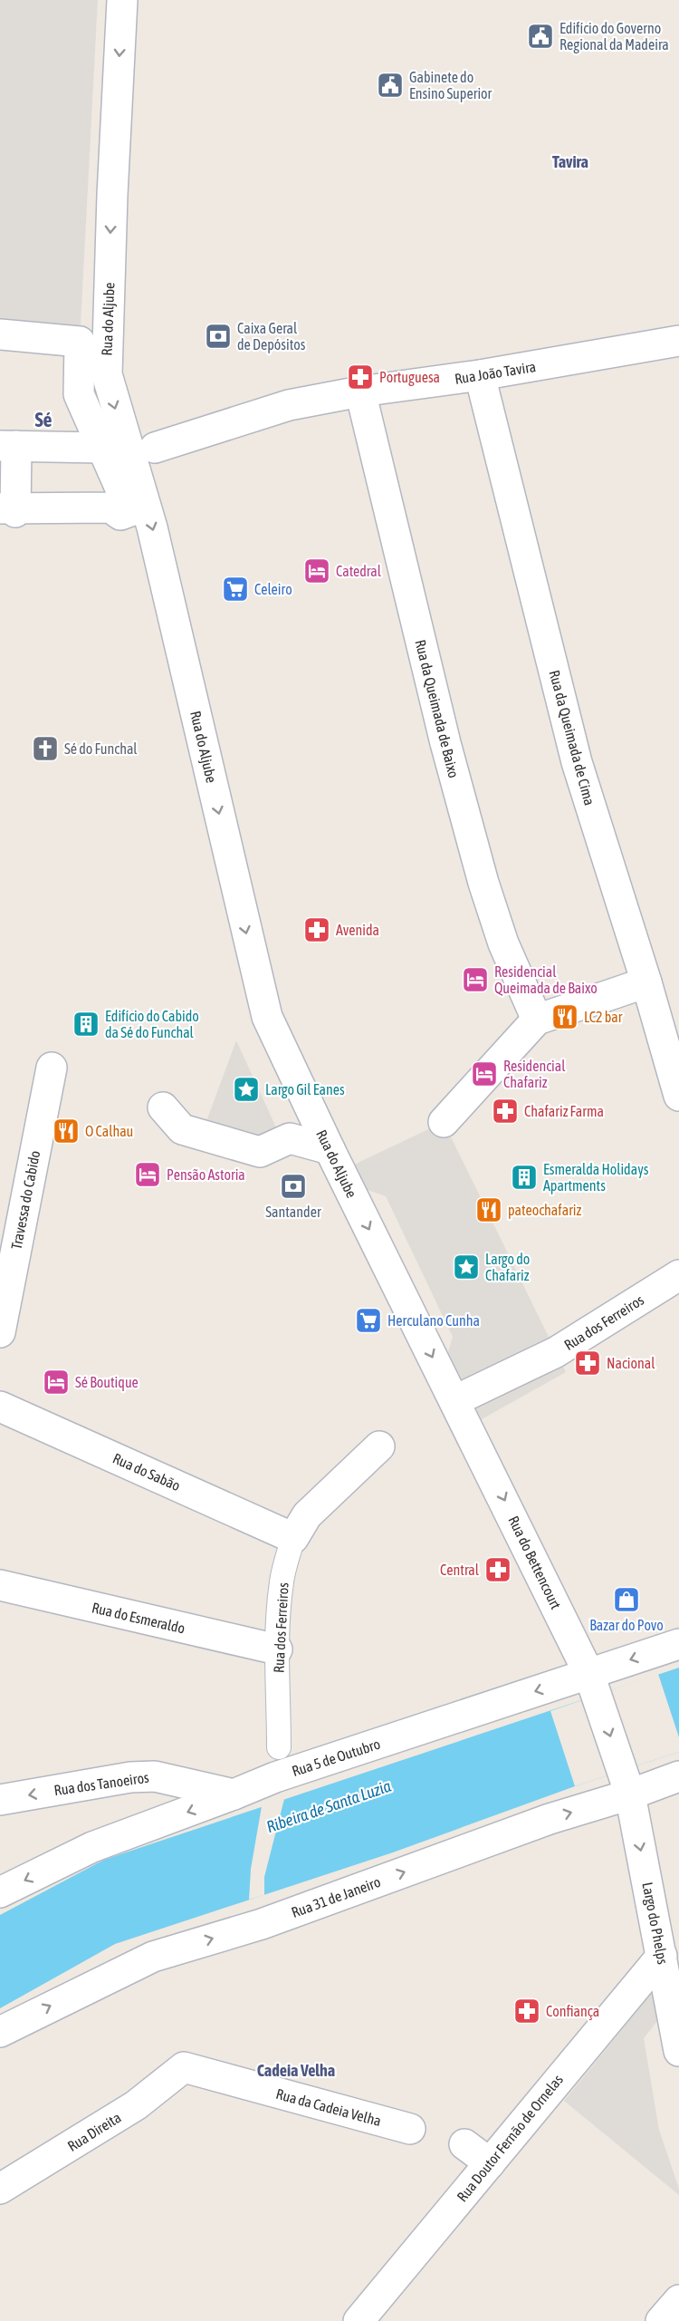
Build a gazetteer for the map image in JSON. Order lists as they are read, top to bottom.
{
  "streets": {
    "street": [
      "Rua do Aljube",
      "Rua João Tavira",
      "Rua da Queimada de Baixo",
      "Rua da Queimada de Cima",
      "Travessa do Cabido",
      "Rua dos Ferreiros",
      "Rua do Sabão",
      "Rua do Bettencourt",
      "Rua do Esmeraldo",
      "Rua 5 de Outubro",
      "Rua dos Tanoeiros",
      "Rua 31 de Janeiro",
      "Largo do Phelps",
      "Rua da Cadeia Velha",
      "Rua Direita",
      "Rua Doutor Fernão de Ornelas"
    ]
  },
  "crossings": [
    ["Rua do Aljube", "Rua do Bettencourt"],
    ["Rua João Tavira", "Rua da Queimada de Baixo"],
    ["Rua João Tavira", "Rua da Queimada de Cima"],
    ["Rua dos Ferreiros", "Rua do Sabão"],
    ["Rua dos Ferreiros", "Rua do Esmeraldo"],
    ["Rua do Bettencourt", "Rua 5 de Outubro"],
    ["Rua do Bettencourt", "Rua 31 de Janeiro"],
    ["Rua do Bettencourt", "Largo do Phelps"],
    ["Rua 5 de Outubro", "Rua dos Tanoeiros"],
    ["Rua 31 de Janeiro", "Largo do Phelps"],
    ["Largo do Phelps", "Rua Doutor Fernão de Ornelas"],
    ["Rua da Cadeia Velha", "Rua Direita"]
  ],
  "one_way": [
    "Rua do Aljube",
    "Rua do Bettencourt",
    "Rua 5 de Outubro",
    "Rua dos Tanoeiros",
    "Rua 31 de Janeiro",
    "Largo do Phelps"
  ],
  "districts": ["Tavira", "Sé", "Cadeia Velha"],
  "water": ["Ribeira de Santa Luzia"],
  "places": {
    "public building": ["Edifício do Governo Regional da Madeira", "Gabinete do Ensino Superior"],
    "bank": ["Caixa Geral de Depósitos", "Santander"],
    "pharmacy": [
      "Portuguesa",
      "Avenida",
      "Chafariz Farma",
      "Nacional",
      "Central",
      "Confiança"
    ],
    "hotel": [
      "Catedral",
      "Residencial Queimada de Baixo",
      "Residencial Chafariz",
      "Pensão Astoria",
      "Sé Boutique"
    ],
    "supermarket": ["Celeiro", "Herculano Cunha"],
    "church": ["Sé do Funchal"],
    "restaurant": ["LC2 bar", "O Calhau", "pateochafariz"],
    "building": ["Edifício do Cabido da Sé do Funchal", "Esmeralda Holidays Apartments"],
    "place": ["Largo Gil Eanes", "Largo do Chafariz"],
    "shop": ["Bazar do Povo"]
  }
}
